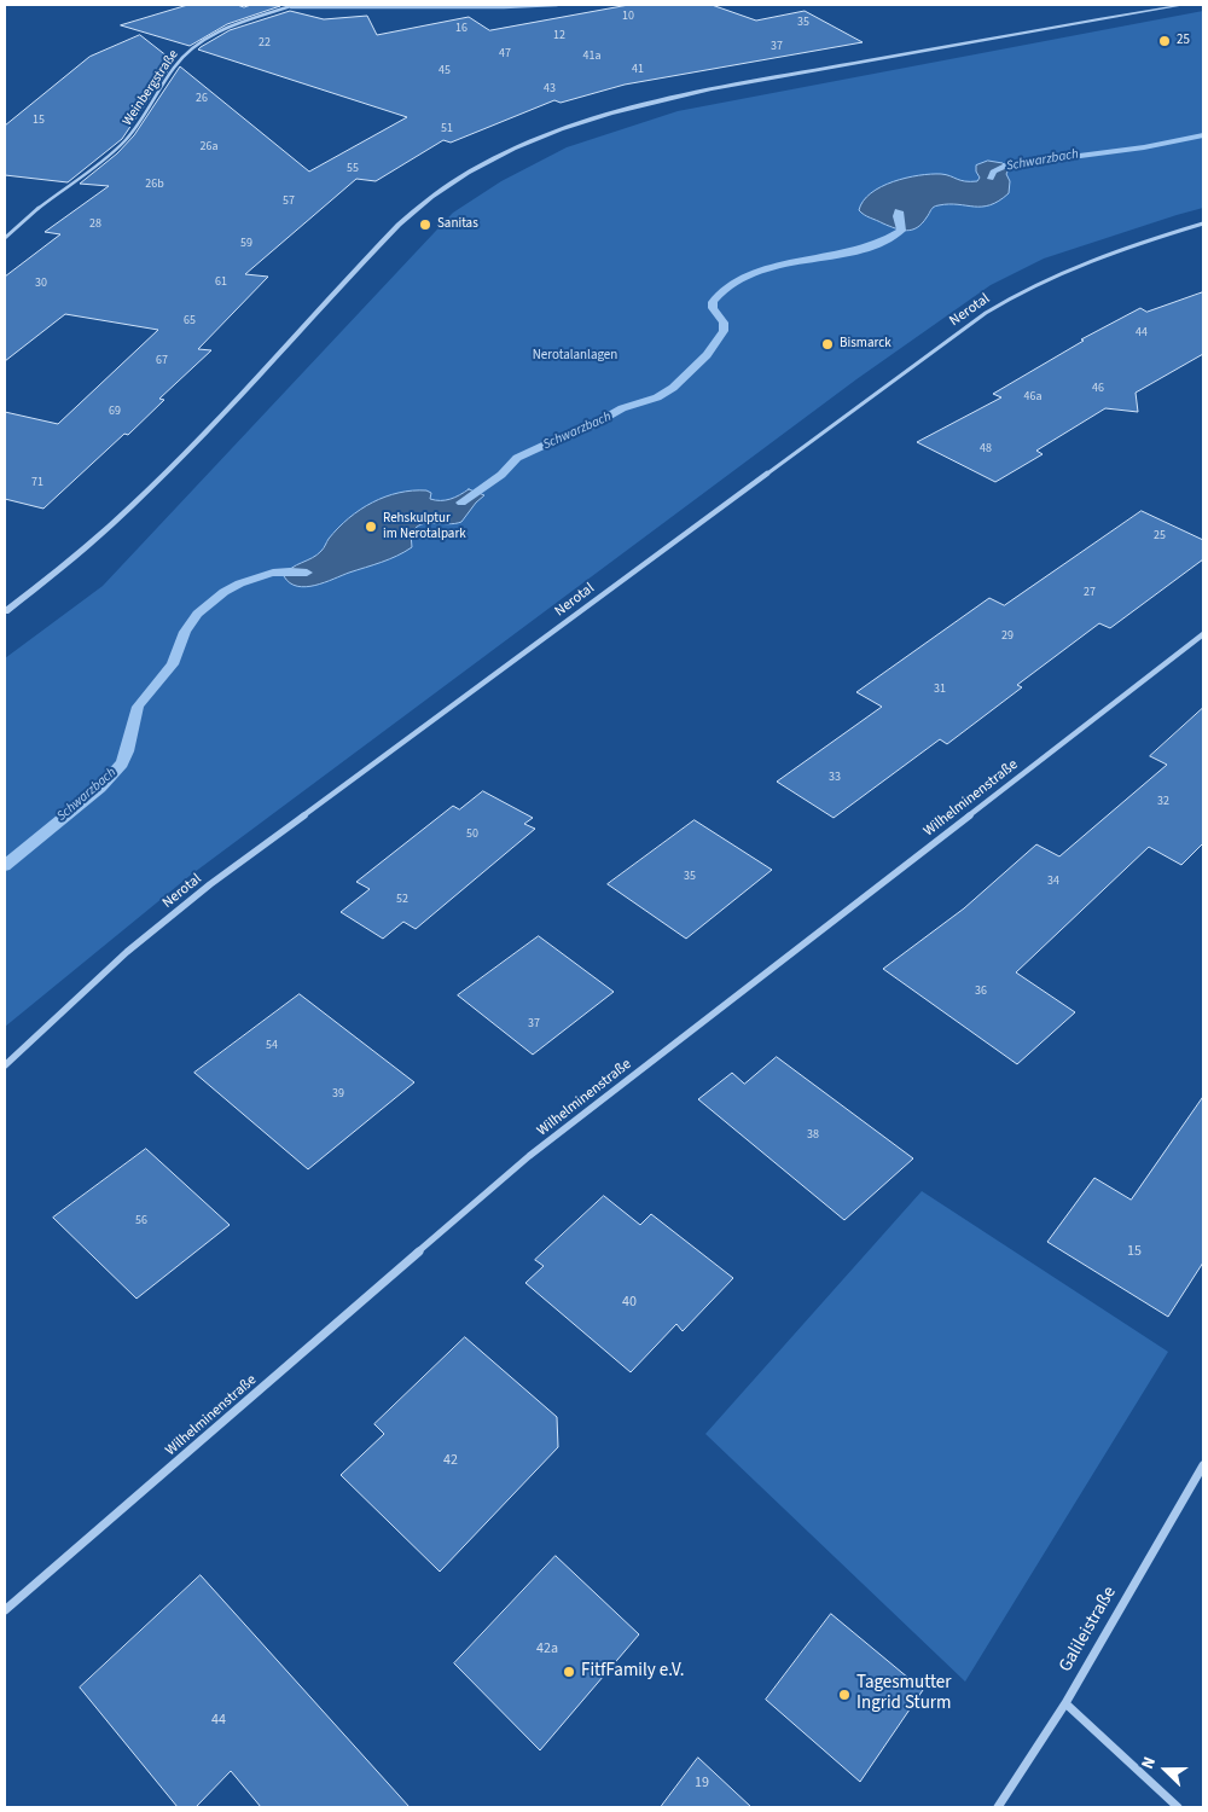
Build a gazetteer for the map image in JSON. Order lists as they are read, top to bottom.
{
  "streets": {
    "street": [
      "Weinbergstraße",
      "Nerotal",
      "Wilhelminenstraße",
      "Galileistraße"
    ]
  },
  "water": ["Schwarzbach"],
  "parks": ["Nerotalanlagen"],
  "places": [
    "25",
    "Sanitas",
    "Bismarck",
    "Rehskulptur im Nerotalpark",
    "FitfFamily e.V.",
    "Tagesmutter Ingrid Sturm"
  ],
  "house_numbers": [
    "10",
    "35",
    "16",
    "12",
    "22",
    "37",
    "47",
    "41a",
    "41",
    "45",
    "43",
    "26",
    "15",
    "51",
    "26a",
    "55",
    "26b",
    "57",
    "28",
    "59",
    "61",
    "30",
    "65",
    "44",
    "67",
    "46",
    "46a",
    "69",
    "48",
    "71",
    "25",
    "27",
    "29",
    "31",
    "33",
    "32",
    "50",
    "35",
    "34",
    "52",
    "36",
    "37",
    "54",
    "39",
    "38",
    "56",
    "15",
    "40",
    "42",
    "42a",
    "44",
    "19"
  ],
  "north": "left"
}
